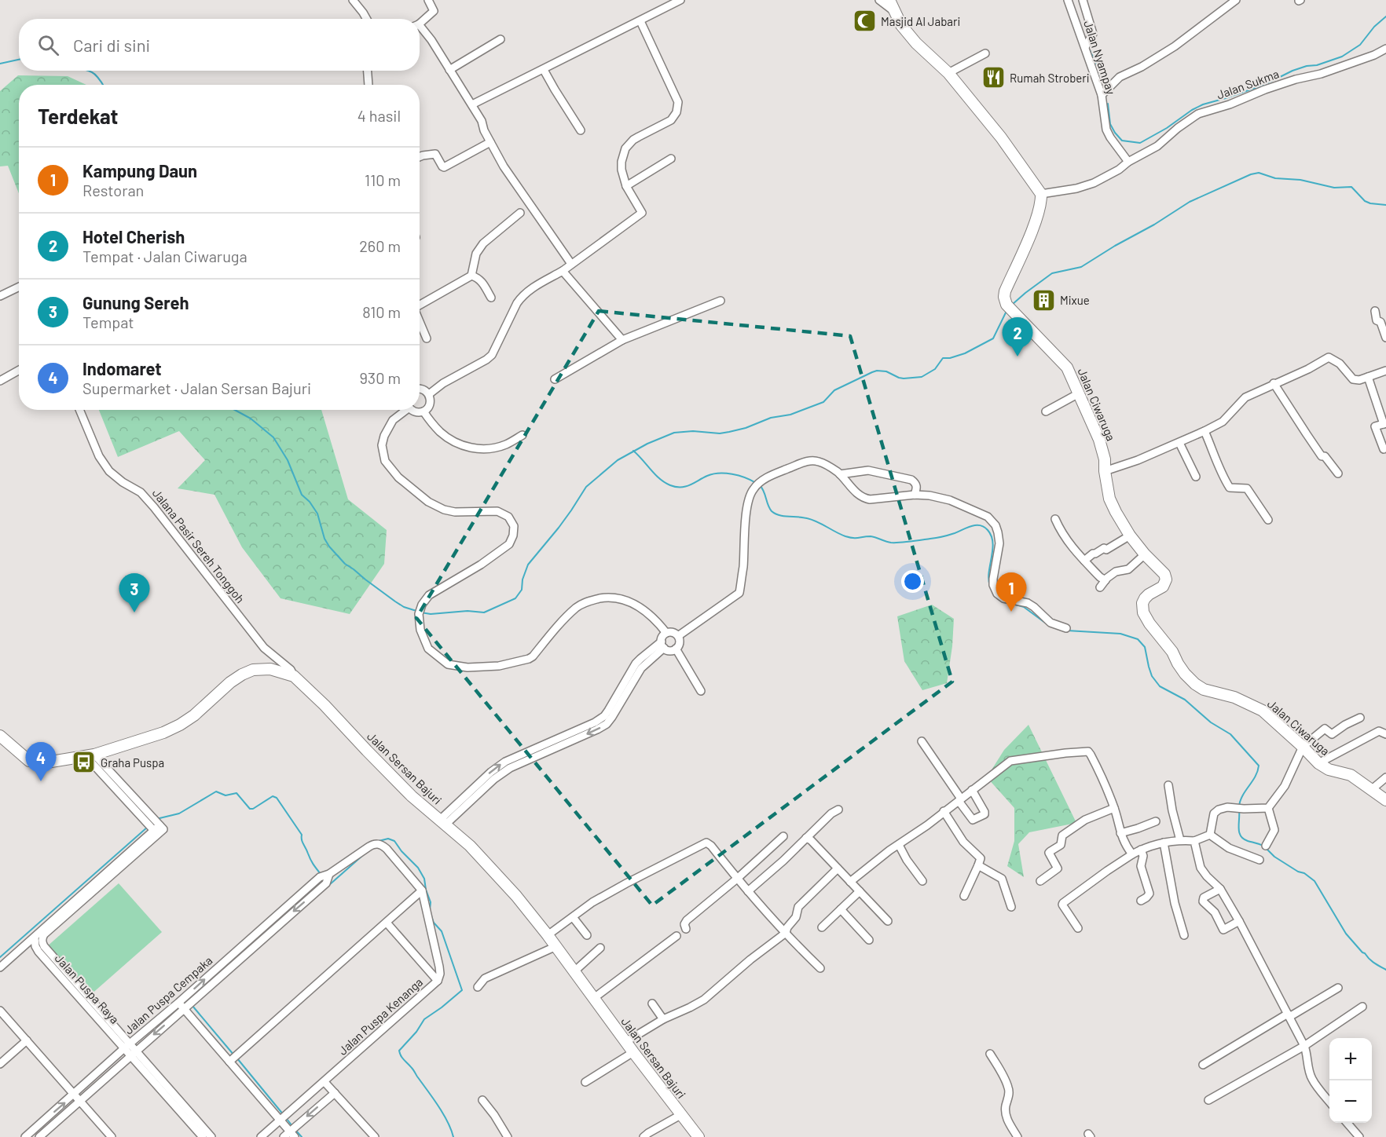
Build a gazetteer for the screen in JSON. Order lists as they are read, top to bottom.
{
  "streets": {
    "street": [
      "Jalan Nyampay",
      "Jalan Sukma",
      "Jalan Ciwaruga",
      "Jalana Pasir Sereh Tonggoh",
      "Jalan Sersan Bajuri",
      "Jalan Puspa Raya",
      "Jalan Puspa Cempaka",
      "Jalan Puspa Kenanga"
    ]
  },
  "crossings": [
    ["Jalan Nyampay", "Jalan Sukma"],
    ["Jalana Pasir Sereh Tonggoh", "Jalan Sersan Bajuri"],
    ["Jalan Puspa Raya", "Jalan Puspa Cempaka"],
    ["Jalan Puspa Cempaka", "Jalan Puspa Kenanga"]
  ],
  "places": {
    "mosque": ["Masjid Al Jabari"],
    "restaurant": ["Rumah Stroberi"],
    "building": ["Mixue"],
    "bus stop": ["Graha Puspa"]
  },
  "page": {
    "search": "Cari di sini",
    "heading": ["Terdekat", "4 hasil"],
    "list": [
      {
        "mark": "1",
        "name": "Kampung Daun",
        "note": "Restoran",
        "value": "110 m"
      },
      {
        "mark": "2",
        "name": "Hotel Cherish",
        "note": "Tempat · Jalan Ciwaruga",
        "value": "260 m"
      },
      {
        "mark": "3",
        "name": "Gunung Sereh",
        "note": "Tempat",
        "value": "810 m"
      },
      {
        "mark": "4",
        "name": "Indomaret",
        "note": "Supermarket · Jalan Sersan Bajuri",
        "value": "930 m"
      }
    ],
    "pins": [
      "2",
      "1",
      "3",
      "4"
    ],
    "map_buttons": ["+", "−"]
  }
}
